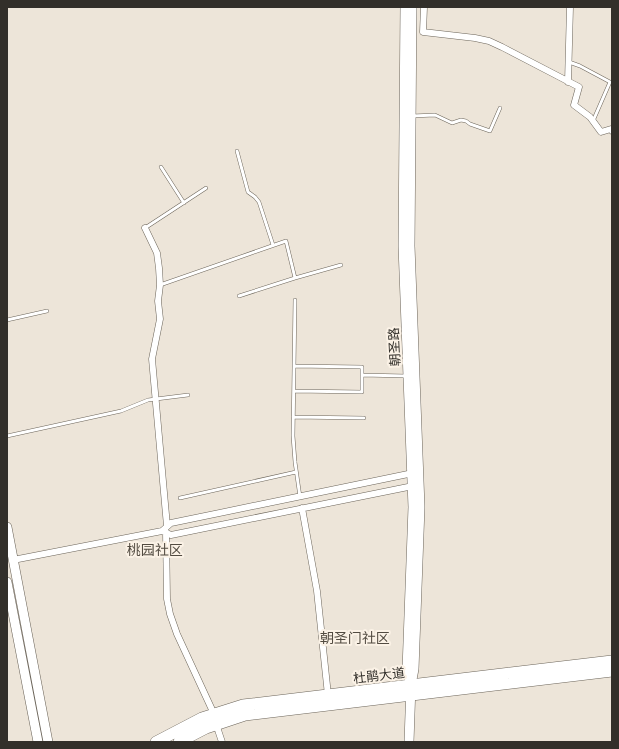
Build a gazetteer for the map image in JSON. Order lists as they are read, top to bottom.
{
  "streets": {
    "highway": ["杜鹃大道"],
    "main road": ["朝圣路"]
  },
  "crossings": [
    ["朝圣路", "杜鹃大道"]
  ],
  "districts": ["桃园社区", "朝圣门社区"]
}
